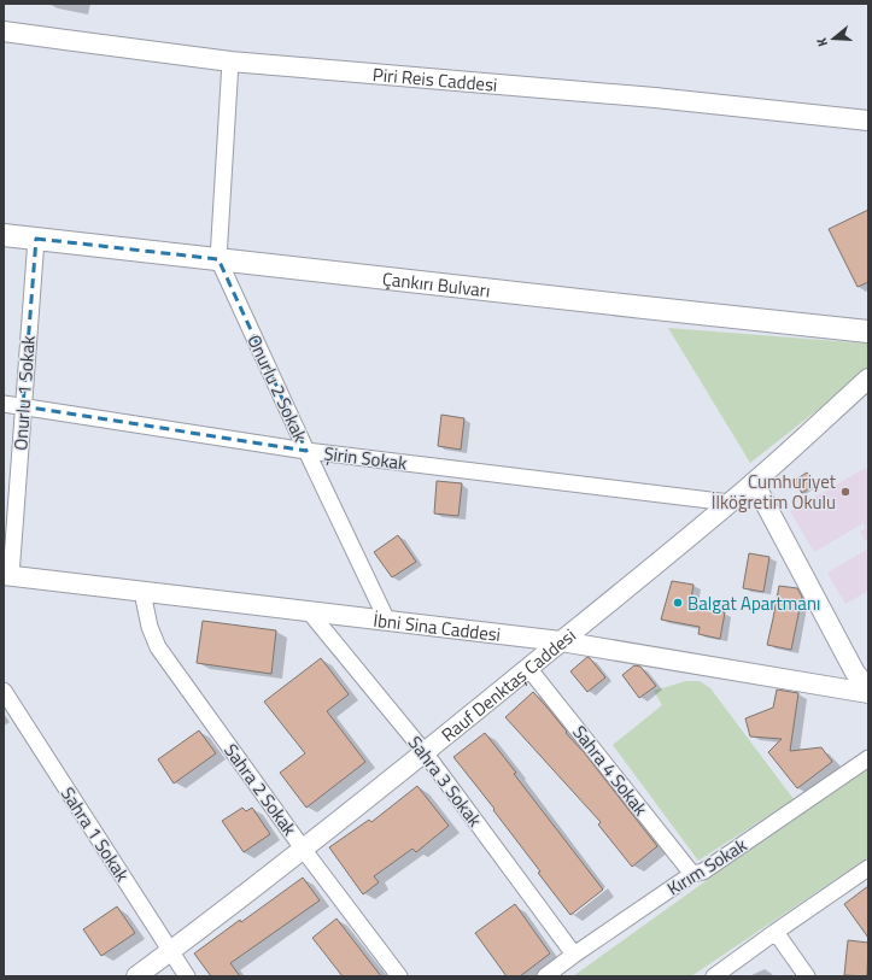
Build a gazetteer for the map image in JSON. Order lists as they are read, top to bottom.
{
  "streets": {
    "main road": ["Çankırı Bulvarı"],
    "street": [
      "Piri Reis Caddesi",
      "Onurlu 2 Sokak",
      "Onurlu 1 Sokak",
      "Şirin Sokak",
      "İbni Sina Caddesi",
      "Rauf Denktaş Caddesi",
      "Sahra 4 Sokak",
      "Sahra 3 Sokak",
      "Sahra 2 Sokak",
      "Sahra 1 Sokak",
      "Kırım Sokak"
    ]
  },
  "crossings": [
    ["Çankırı Bulvarı", "Onurlu 2 Sokak"],
    ["Çankırı Bulvarı", "Onurlu 1 Sokak"],
    ["Onurlu 2 Sokak", "Şirin Sokak"],
    ["Onurlu 2 Sokak", "İbni Sina Caddesi"],
    ["Onurlu 1 Sokak", "Şirin Sokak"],
    ["Onurlu 1 Sokak", "İbni Sina Caddesi"],
    ["Şirin Sokak", "Rauf Denktaş Caddesi"],
    ["İbni Sina Caddesi", "Rauf Denktaş Caddesi"],
    ["İbni Sina Caddesi", "Sahra 3 Sokak"],
    ["İbni Sina Caddesi", "Sahra 2 Sokak"],
    ["Rauf Denktaş Caddesi", "Sahra 4 Sokak"],
    ["Rauf Denktaş Caddesi", "Sahra 3 Sokak"],
    ["Rauf Denktaş Caddesi", "Sahra 2 Sokak"],
    ["Rauf Denktaş Caddesi", "Sahra 1 Sokak"],
    ["Sahra 4 Sokak", "Kırım Sokak"],
    ["Sahra 3 Sokak", "Kırım Sokak"]
  ],
  "places": ["Cumhuriyet İlköğretim Okulu", "Balgat Apartmanı"],
  "north": "left"
}
